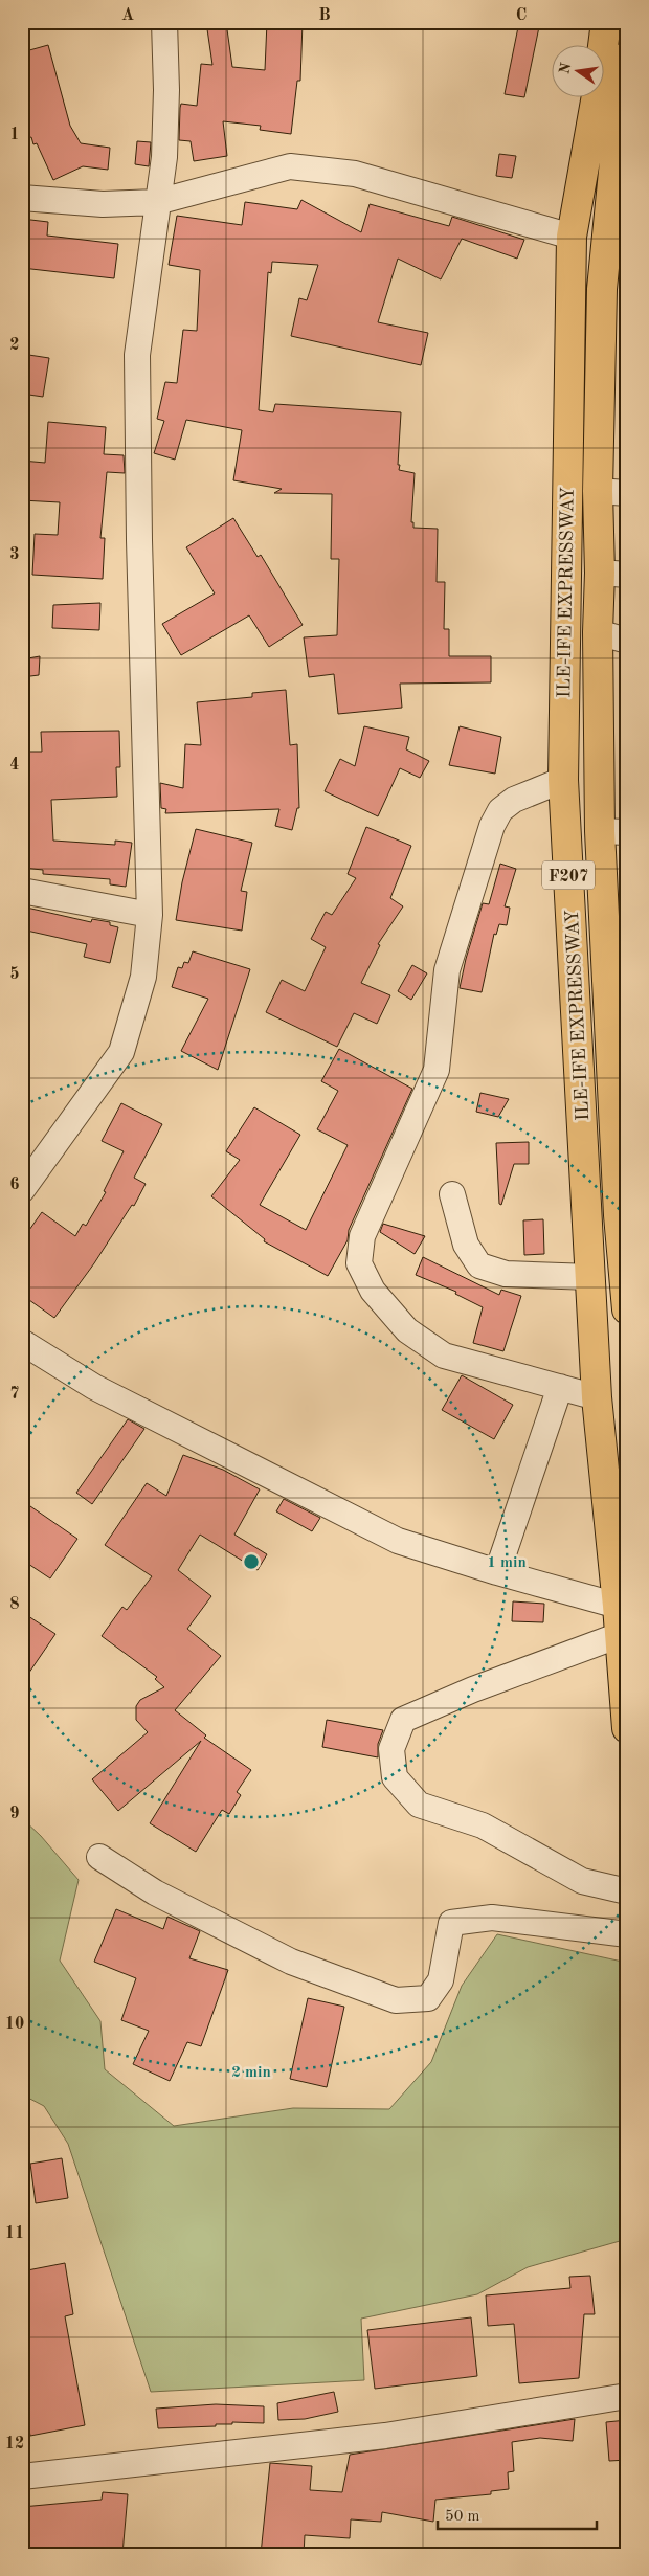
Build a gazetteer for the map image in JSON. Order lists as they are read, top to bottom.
{
  "streets": {
    "main road": ["ILE-IFE EXPRESSWAY", "F207"]
  },
  "scale_bar": "50 m",
  "north": "left",
  "grid": {
    "columns": ["A", "B", "C"],
    "rows": [
      "1",
      "2",
      "3",
      "4",
      "5",
      "6",
      "7",
      "8",
      "9",
      "10",
      "11",
      "12"
    ]
  },
  "rings": ["1 min", "2 min"]
}
